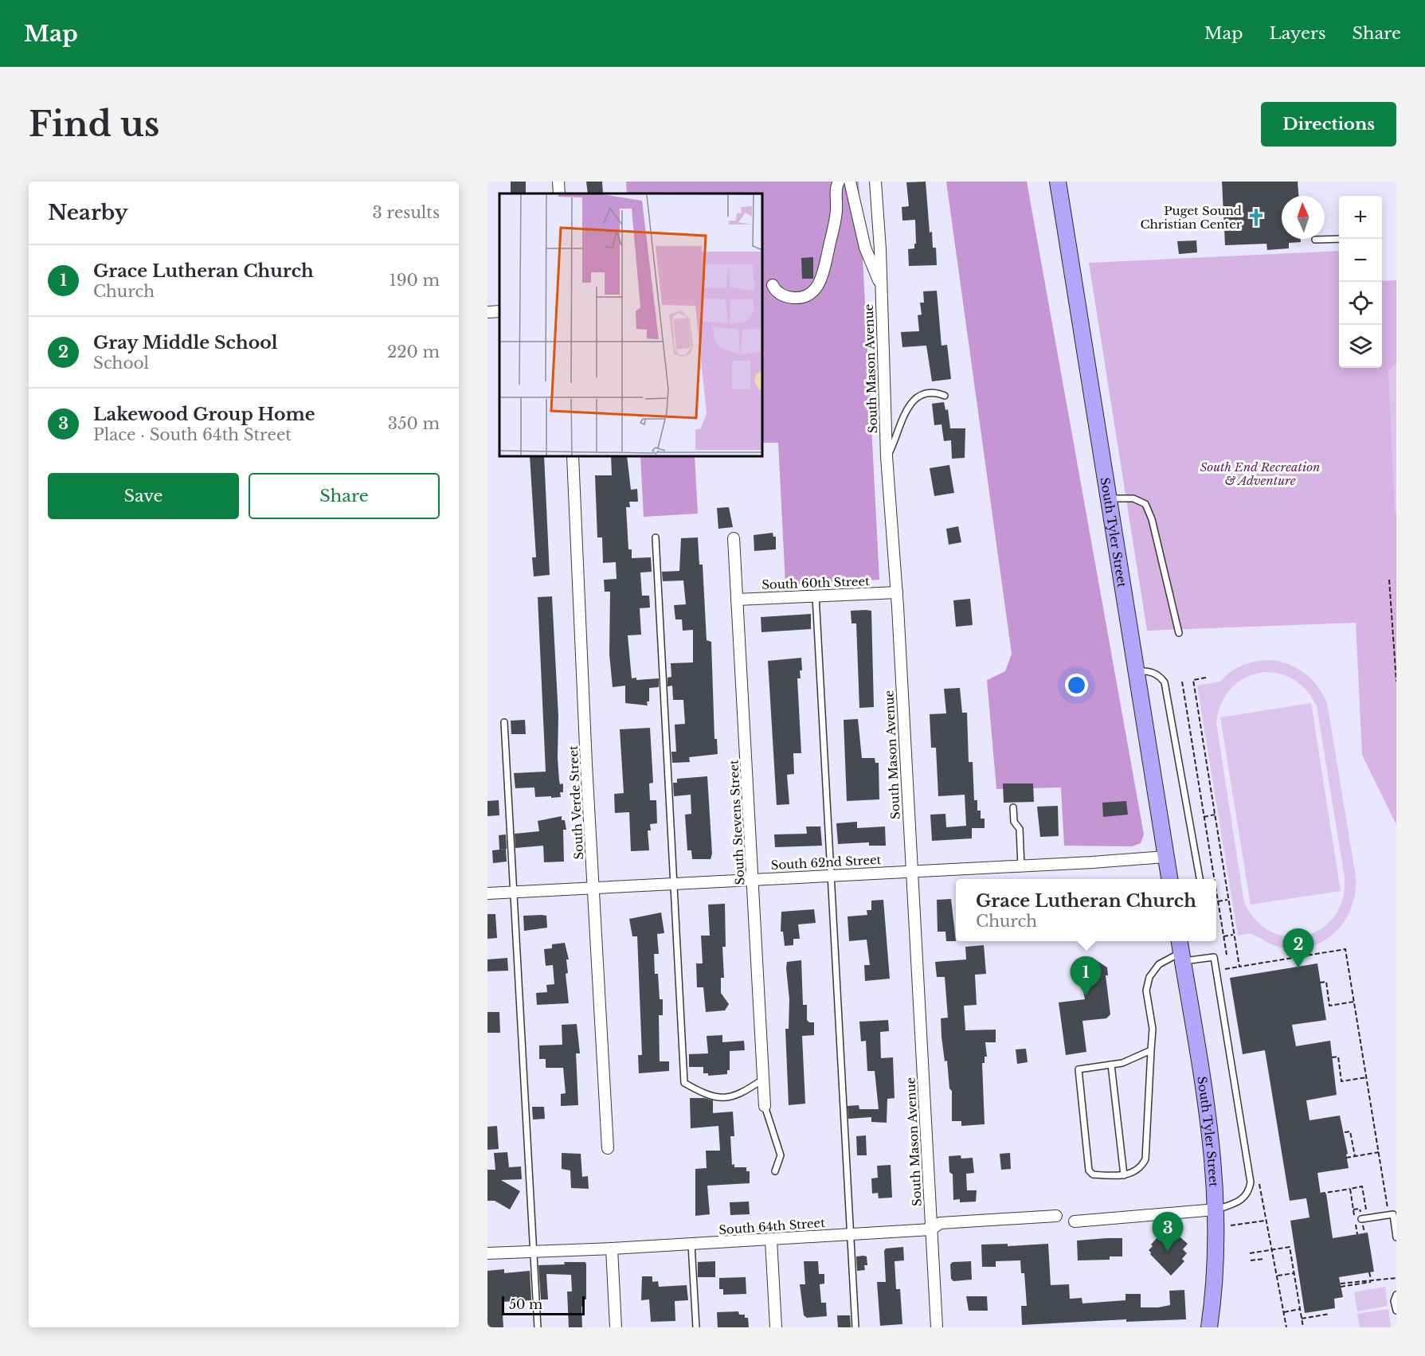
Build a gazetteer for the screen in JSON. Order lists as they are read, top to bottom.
{
  "streets": {
    "street": [
      "South Mason Avenue",
      "South Tyler Street",
      "South 60th Street",
      "South Verde Street",
      "South Stevens Street",
      "South 62nd Street",
      "South 64th Street"
    ]
  },
  "crossings": [
    ["South Mason Avenue", "South 60th Street"],
    ["South Mason Avenue", "South 62nd Street"],
    ["South Mason Avenue", "South 64th Street"],
    ["South Tyler Street", "South 62nd Street"],
    ["South 60th Street", "South Stevens Street"],
    ["South Verde Street", "South 62nd Street"],
    ["South Stevens Street", "South 62nd Street"]
  ],
  "parks": ["South End Recreation & Adventure"],
  "places": {
    "church": ["Puget Sound Christian Center"]
  },
  "scale_bar": "50 m",
  "north": "top",
  "page": {
    "header": "Map",
    "nav": ["Map", "Layers", "Share"],
    "buttons": [
      "Directions",
      ["Save", "Share"]
    ],
    "title": "Find us",
    "heading": ["Nearby", "3 results"],
    "map_buttons": ["+", "−"],
    "list": [
      {
        "mark": "1",
        "name": "Grace Lutheran Church",
        "note": "Church",
        "value": "190 m"
      },
      {
        "mark": "2",
        "name": "Gray Middle School",
        "note": "School",
        "value": "220 m"
      },
      {
        "mark": "3",
        "name": "Lakewood Group Home",
        "note": "Place · South 64th Street",
        "value": "350 m"
      }
    ],
    "popup": ["Grace Lutheran Church", "Church"],
    "pins": ["2", "1", "3"],
    "scale": "50 m"
  }
}
